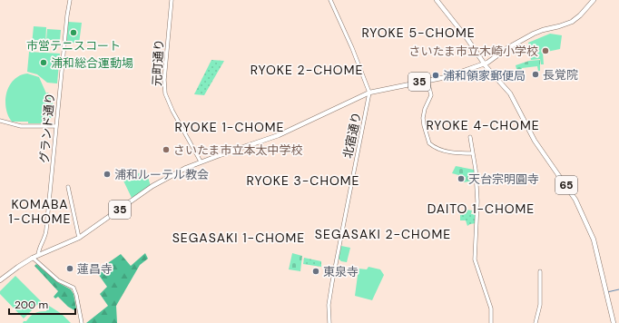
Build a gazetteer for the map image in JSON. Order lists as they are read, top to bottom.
{
  "streets": {
    "main road": ["35", "65"],
    "street": ["元町通り", "グランド通り", "北宿通り"]
  },
  "crossings": [
    ["元町通り", "35"],
    ["35", "グランド通り"],
    ["35", "北宿通り"],
    ["35", "65"]
  ],
  "districts": [
    "RYOKE 5-CHOME",
    "RYOKE 2-CHOME",
    "RYOKE 4-CHOME",
    "RYOKE 1-CHOME",
    "RYOKE 3-CHOME",
    "KOMABA 1-CHOME",
    "DAITO 1-CHOME",
    "SEGASAKI 2-CHOME",
    "SEGASAKI 1-CHOME"
  ],
  "places": [
    "市営テニスコート",
    "さいたま市立木崎小学校",
    "浦和総合運動場",
    "長覚院",
    "浦和領家郵便局",
    "さいたま市立本太中学校",
    "浦和ルーテル教会",
    "天台宗明圓寺",
    "蓮昌寺",
    "東泉寺"
  ],
  "scale_bar": "200 m"
}
